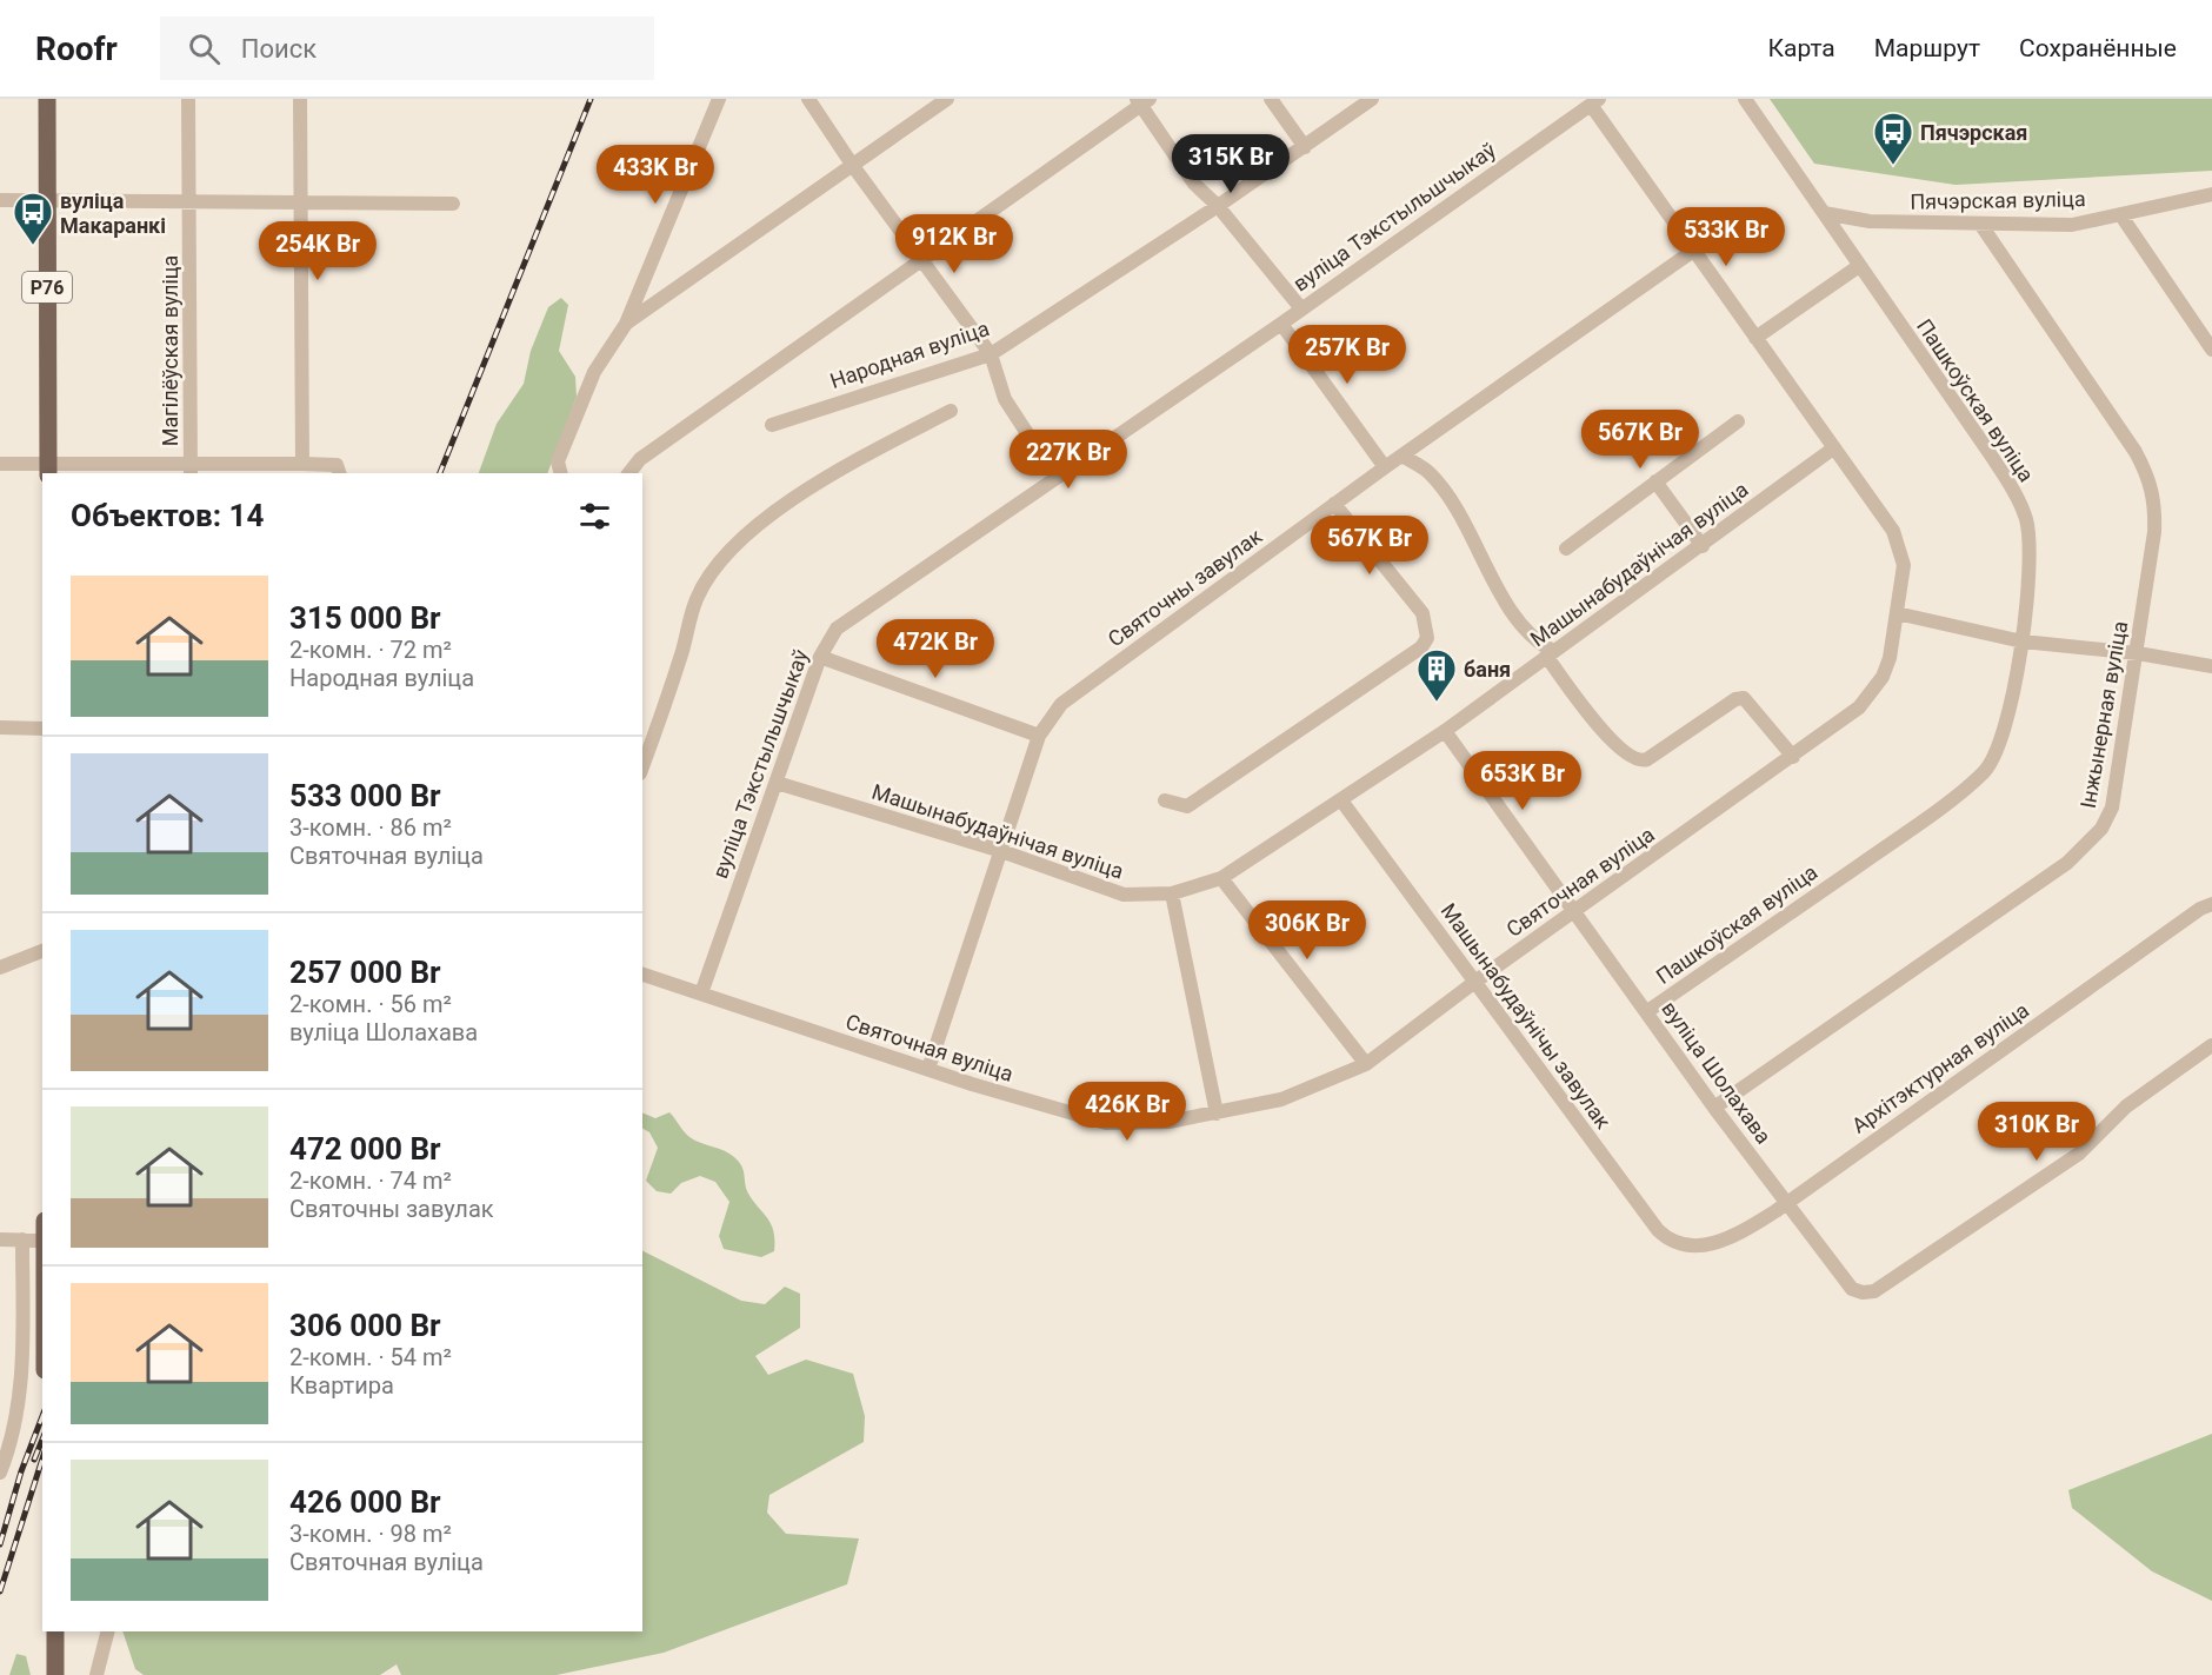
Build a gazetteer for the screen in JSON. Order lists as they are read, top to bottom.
{
  "streets": {
    "main road": ["Р76"],
    "street": [
      "Пячэрская вуліца",
      "вуліца Тэкстыльшчыкаў",
      "Магілёўская вуліца",
      "Народная вуліца",
      "Пашкоўская вуліца",
      "Машынабудаўнічая вуліца",
      "Святочны завулак",
      "Інжынерная вуліца",
      "Святочная вуліца",
      "Машынабудаўнічы завулак",
      "Архітэктурная вуліца",
      "вуліца Шолахава"
    ]
  },
  "crossings": [
    ["Пячэрская вуліца", "Пашкоўская вуліца"],
    ["Пячэрская вуліца", "Інжынерная вуліца"],
    ["вуліца Тэкстыльшчыкаў", "Машынабудаўнічая вуліца"],
    ["вуліца Тэкстыльшчыкаў", "Святочная вуліца"],
    ["Пашкоўская вуліца", "вуліца Шолахава"],
    ["Машынабудаўнічая вуліца", "Святочны завулак"],
    ["Машынабудаўнічая вуліца", "Святочная вуліца"],
    ["Машынабудаўнічая вуліца", "Машынабудаўнічы завулак"],
    ["Машынабудаўнічая вуліца", "вуліца Шолахава"],
    ["Святочны завулак", "Святочная вуліца"],
    ["Інжынерная вуліца", "вуліца Шолахава"],
    ["Святочная вуліца", "Машынабудаўнічы завулак"],
    ["Святочная вуліца", "вуліца Шолахава"],
    ["Машынабудаўнічы завулак", "Архітэктурная вуліца"],
    ["Архітэктурная вуліца", "вуліца Шолахава"]
  ],
  "places": {
    "bus stop": ["Пячэрская", "вуліца Макаранкі"],
    "building": ["баня"]
  },
  "page": {
    "header": "Roofr",
    "search": "Поиск",
    "nav": ["Карта", "Маршрут", "Сохранённые"],
    "price": [
      "315K Br",
      "433K Br",
      "533K Br",
      "912K Br",
      "254K Br",
      "257K Br",
      "567K Br",
      "227K Br",
      "567K Br",
      "472K Br",
      "653K Br",
      "306K Br",
      "426K Br",
      "310K Br"
    ],
    "heading": "Объектов: 14",
    "list": [
      {
        "name": "315 000 Br",
        "note": "2-комн. · 72 m² · Народная вуліца"
      },
      {
        "name": "533 000 Br",
        "note": "3-комн. · 86 m² · Святочная вуліца"
      },
      {
        "name": "257 000 Br",
        "note": "2-комн. · 56 m² · вуліца Шолахава"
      },
      {
        "name": "472 000 Br",
        "note": "2-комн. · 74 m² · Святочны завулак"
      },
      {
        "name": "306 000 Br",
        "note": "2-комн. · 54 m² · Квартира"
      },
      {
        "name": "426 000 Br",
        "note": "3-комн. · 98 m² · Святочная вуліца"
      }
    ]
  }
}
